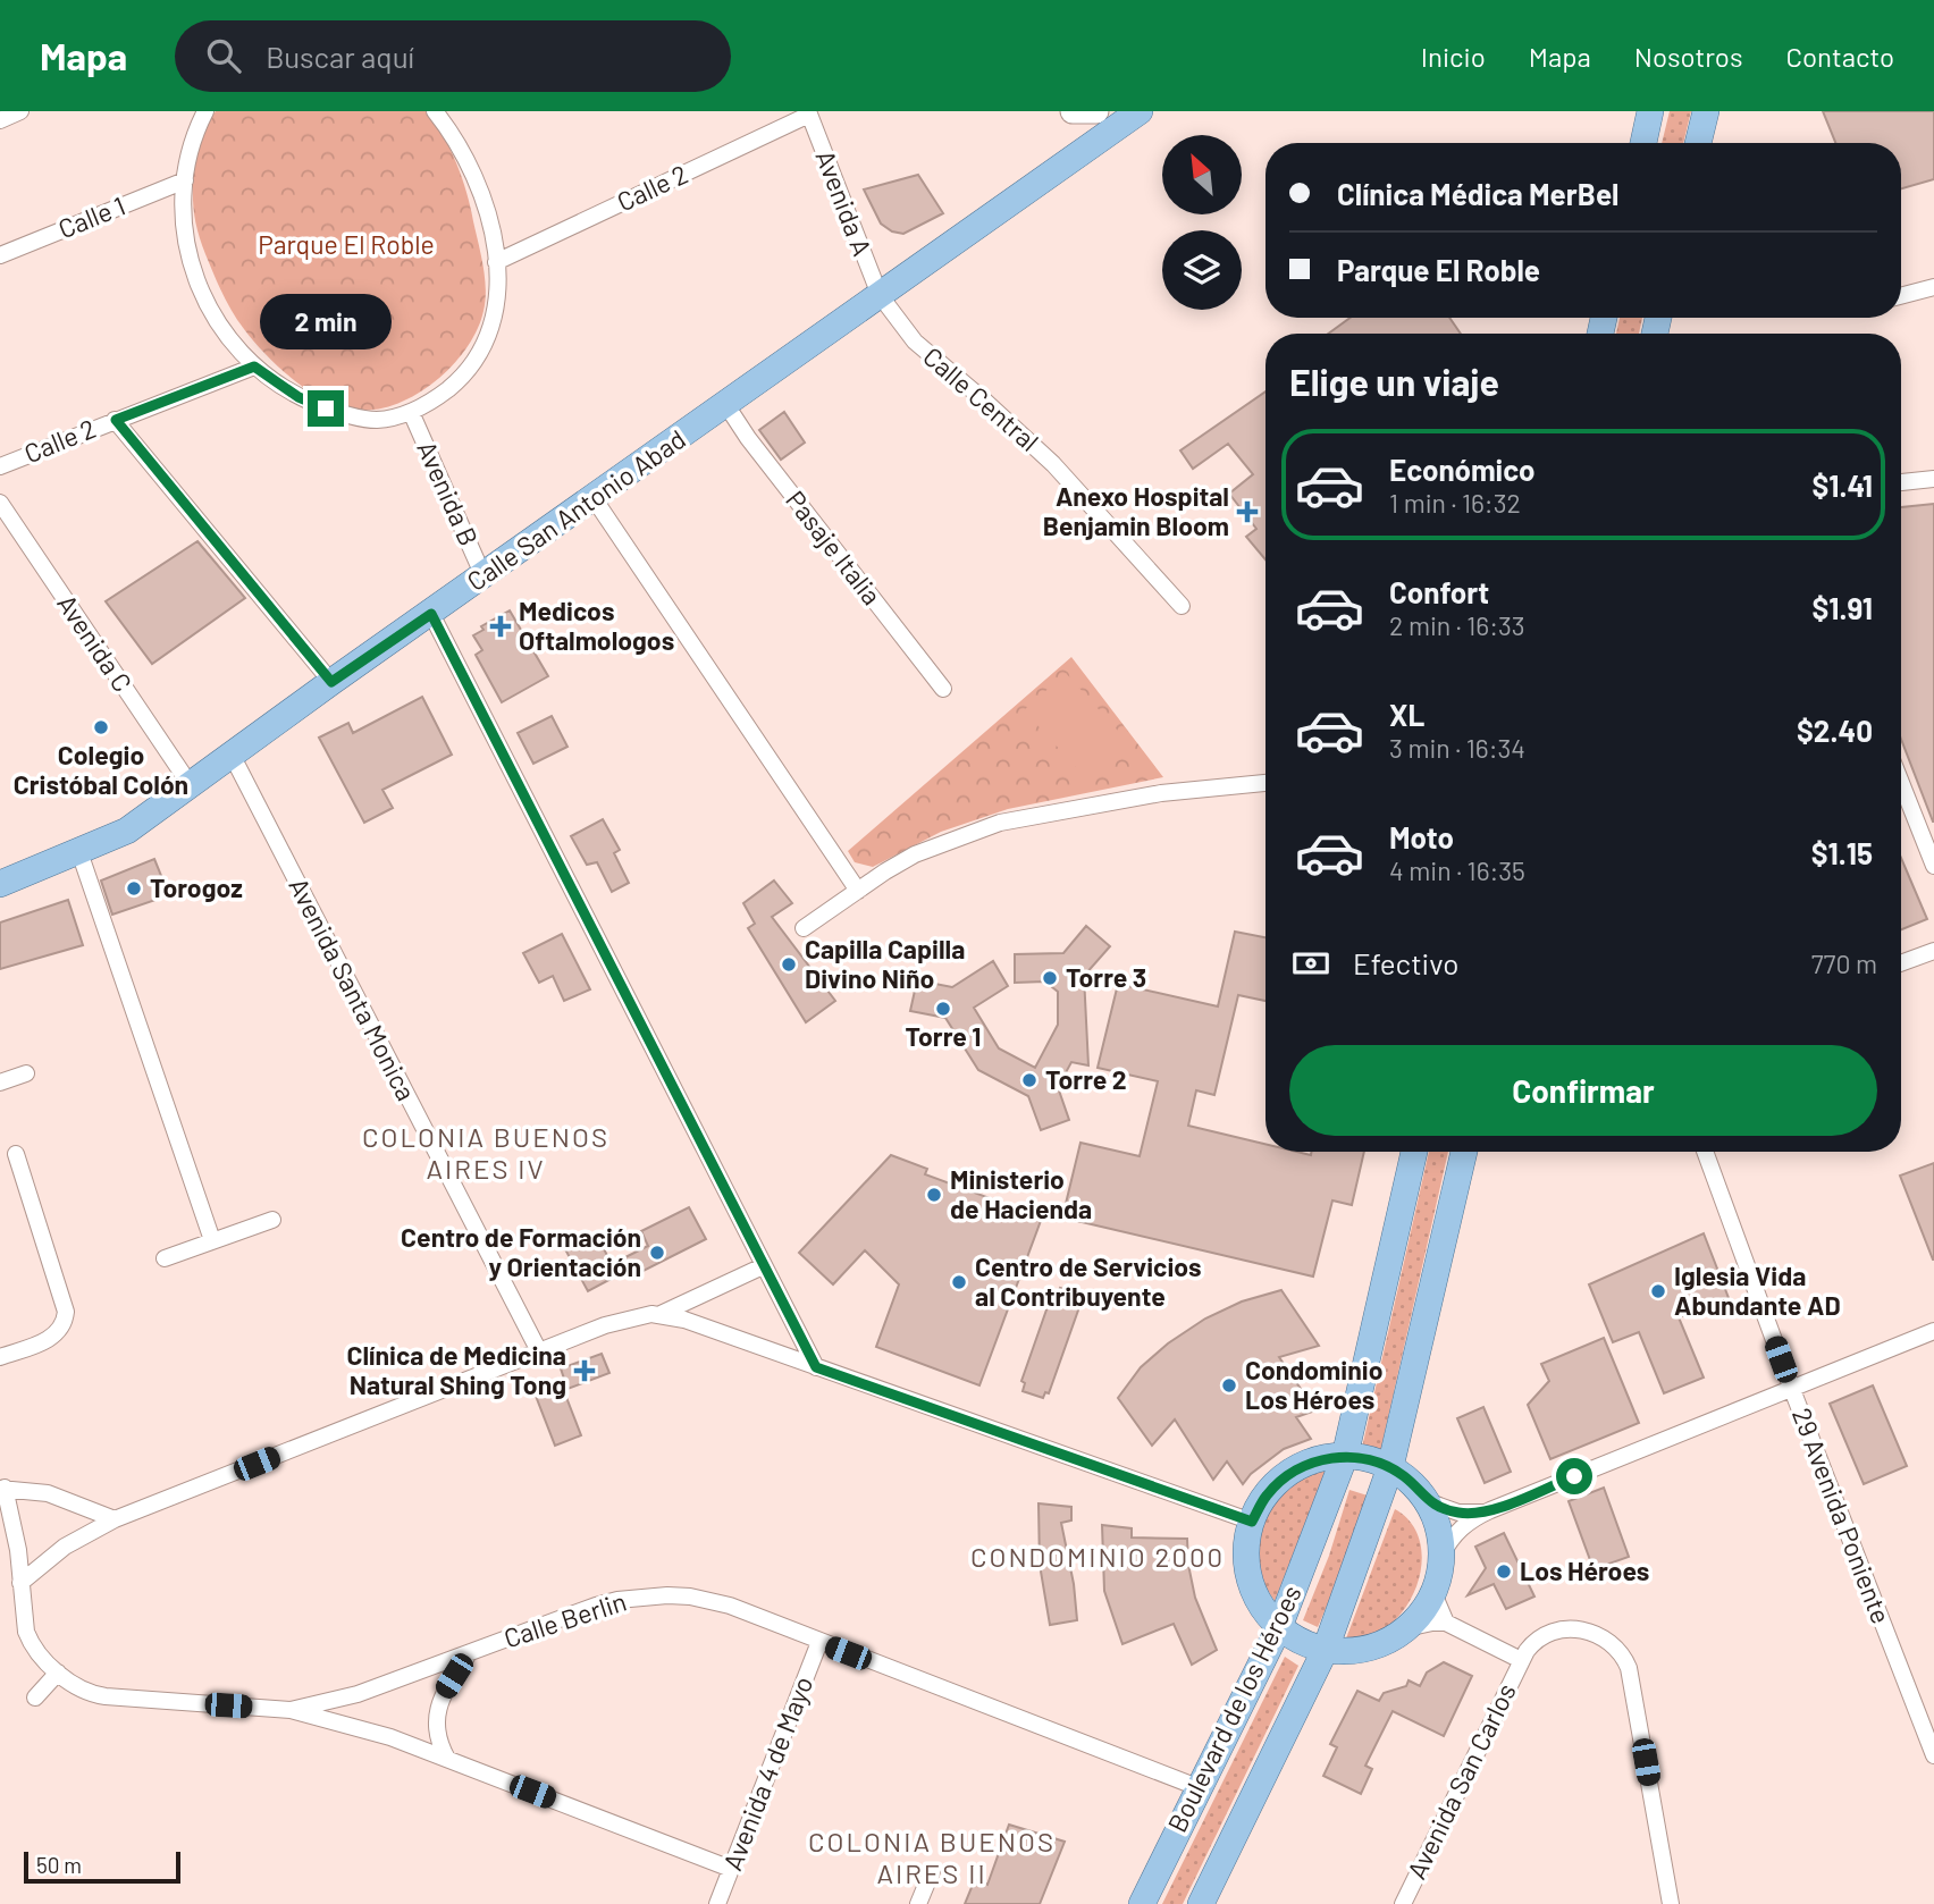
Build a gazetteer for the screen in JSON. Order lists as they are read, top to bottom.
{
  "streets": {
    "main road": ["Calle San Antonio Abad", "Boulevard de los Héroes"],
    "street": [
      "Calle 2",
      "Avenida A",
      "Calle 1",
      "Calle Central",
      "Avenida B",
      "Pasaje Italia",
      "Avenida C",
      "Avenida Santa Monica",
      "29 Avenida Poniente",
      "Calle Berlin",
      "Avenida 4 de Mayo",
      "Avenida San Carlos"
    ]
  },
  "crossings": [
    ["Calle 2", "Avenida A"],
    ["Avenida A", "Calle Central"],
    ["Avenida A", "Calle San Antonio Abad"],
    ["Calle Central", "Calle San Antonio Abad"],
    ["Avenida B", "Calle San Antonio Abad"],
    ["Calle San Antonio Abad", "Pasaje Italia"],
    ["Calle San Antonio Abad", "Avenida C"],
    ["Calle San Antonio Abad", "Avenida Santa Monica"],
    ["Calle Berlin", "Boulevard de los Héroes"],
    ["Calle Berlin", "Avenida 4 de Mayo"]
  ],
  "districts": ["COLONIA BUENOS AIRES IV", "CONDOMINIO 2000", "COLONIA BUENOS AIRES II"],
  "parks": ["Parque El Roble"],
  "places": {
    "health": ["Anexo Hospital Benjamin Bloom", "Medicos Oftalmologos", "Clínica de Medicina Natural Shing Tong"],
    "other": [
      "Colegio Cristóbal Colón",
      "Torogoz",
      "Capilla Capilla Divino Niño",
      "Torre 3",
      "Torre 1",
      "Torre 2",
      "Ministerio de Hacienda",
      "Centro de Formación y Orientación",
      "Centro de Servicios al Contribuyente",
      "Iglesia Vida Abundante AD",
      "Condominio Los Héroes",
      "Los Héroes"
    ]
  },
  "scale_bar": "50 m",
  "north": "top left",
  "page": {
    "header": "Mapa",
    "search": "Buscar aquí",
    "nav": [
      "Inicio",
      "Mapa",
      "Nosotros",
      "Contacto"
    ],
    "banner": ["Clínica Médica MerBel", "Parque El Roble"],
    "bubble": "2 min",
    "heading": "Elige un viaje",
    "list": [
      {
        "name": "Económico",
        "note": "1 min · 16:32",
        "value": "$1.41"
      },
      {
        "name": "Confort",
        "note": "2 min · 16:33",
        "value": "$1.91"
      },
      {
        "name": "XL",
        "note": "3 min · 16:34",
        "value": "$2.40"
      },
      {
        "name": "Moto",
        "note": "4 min · 16:35",
        "value": "$1.15"
      }
    ],
    "pay": ["Efectivo", "770 m"],
    "buttons": "Confirmar",
    "scale": "50 m"
  }
}
